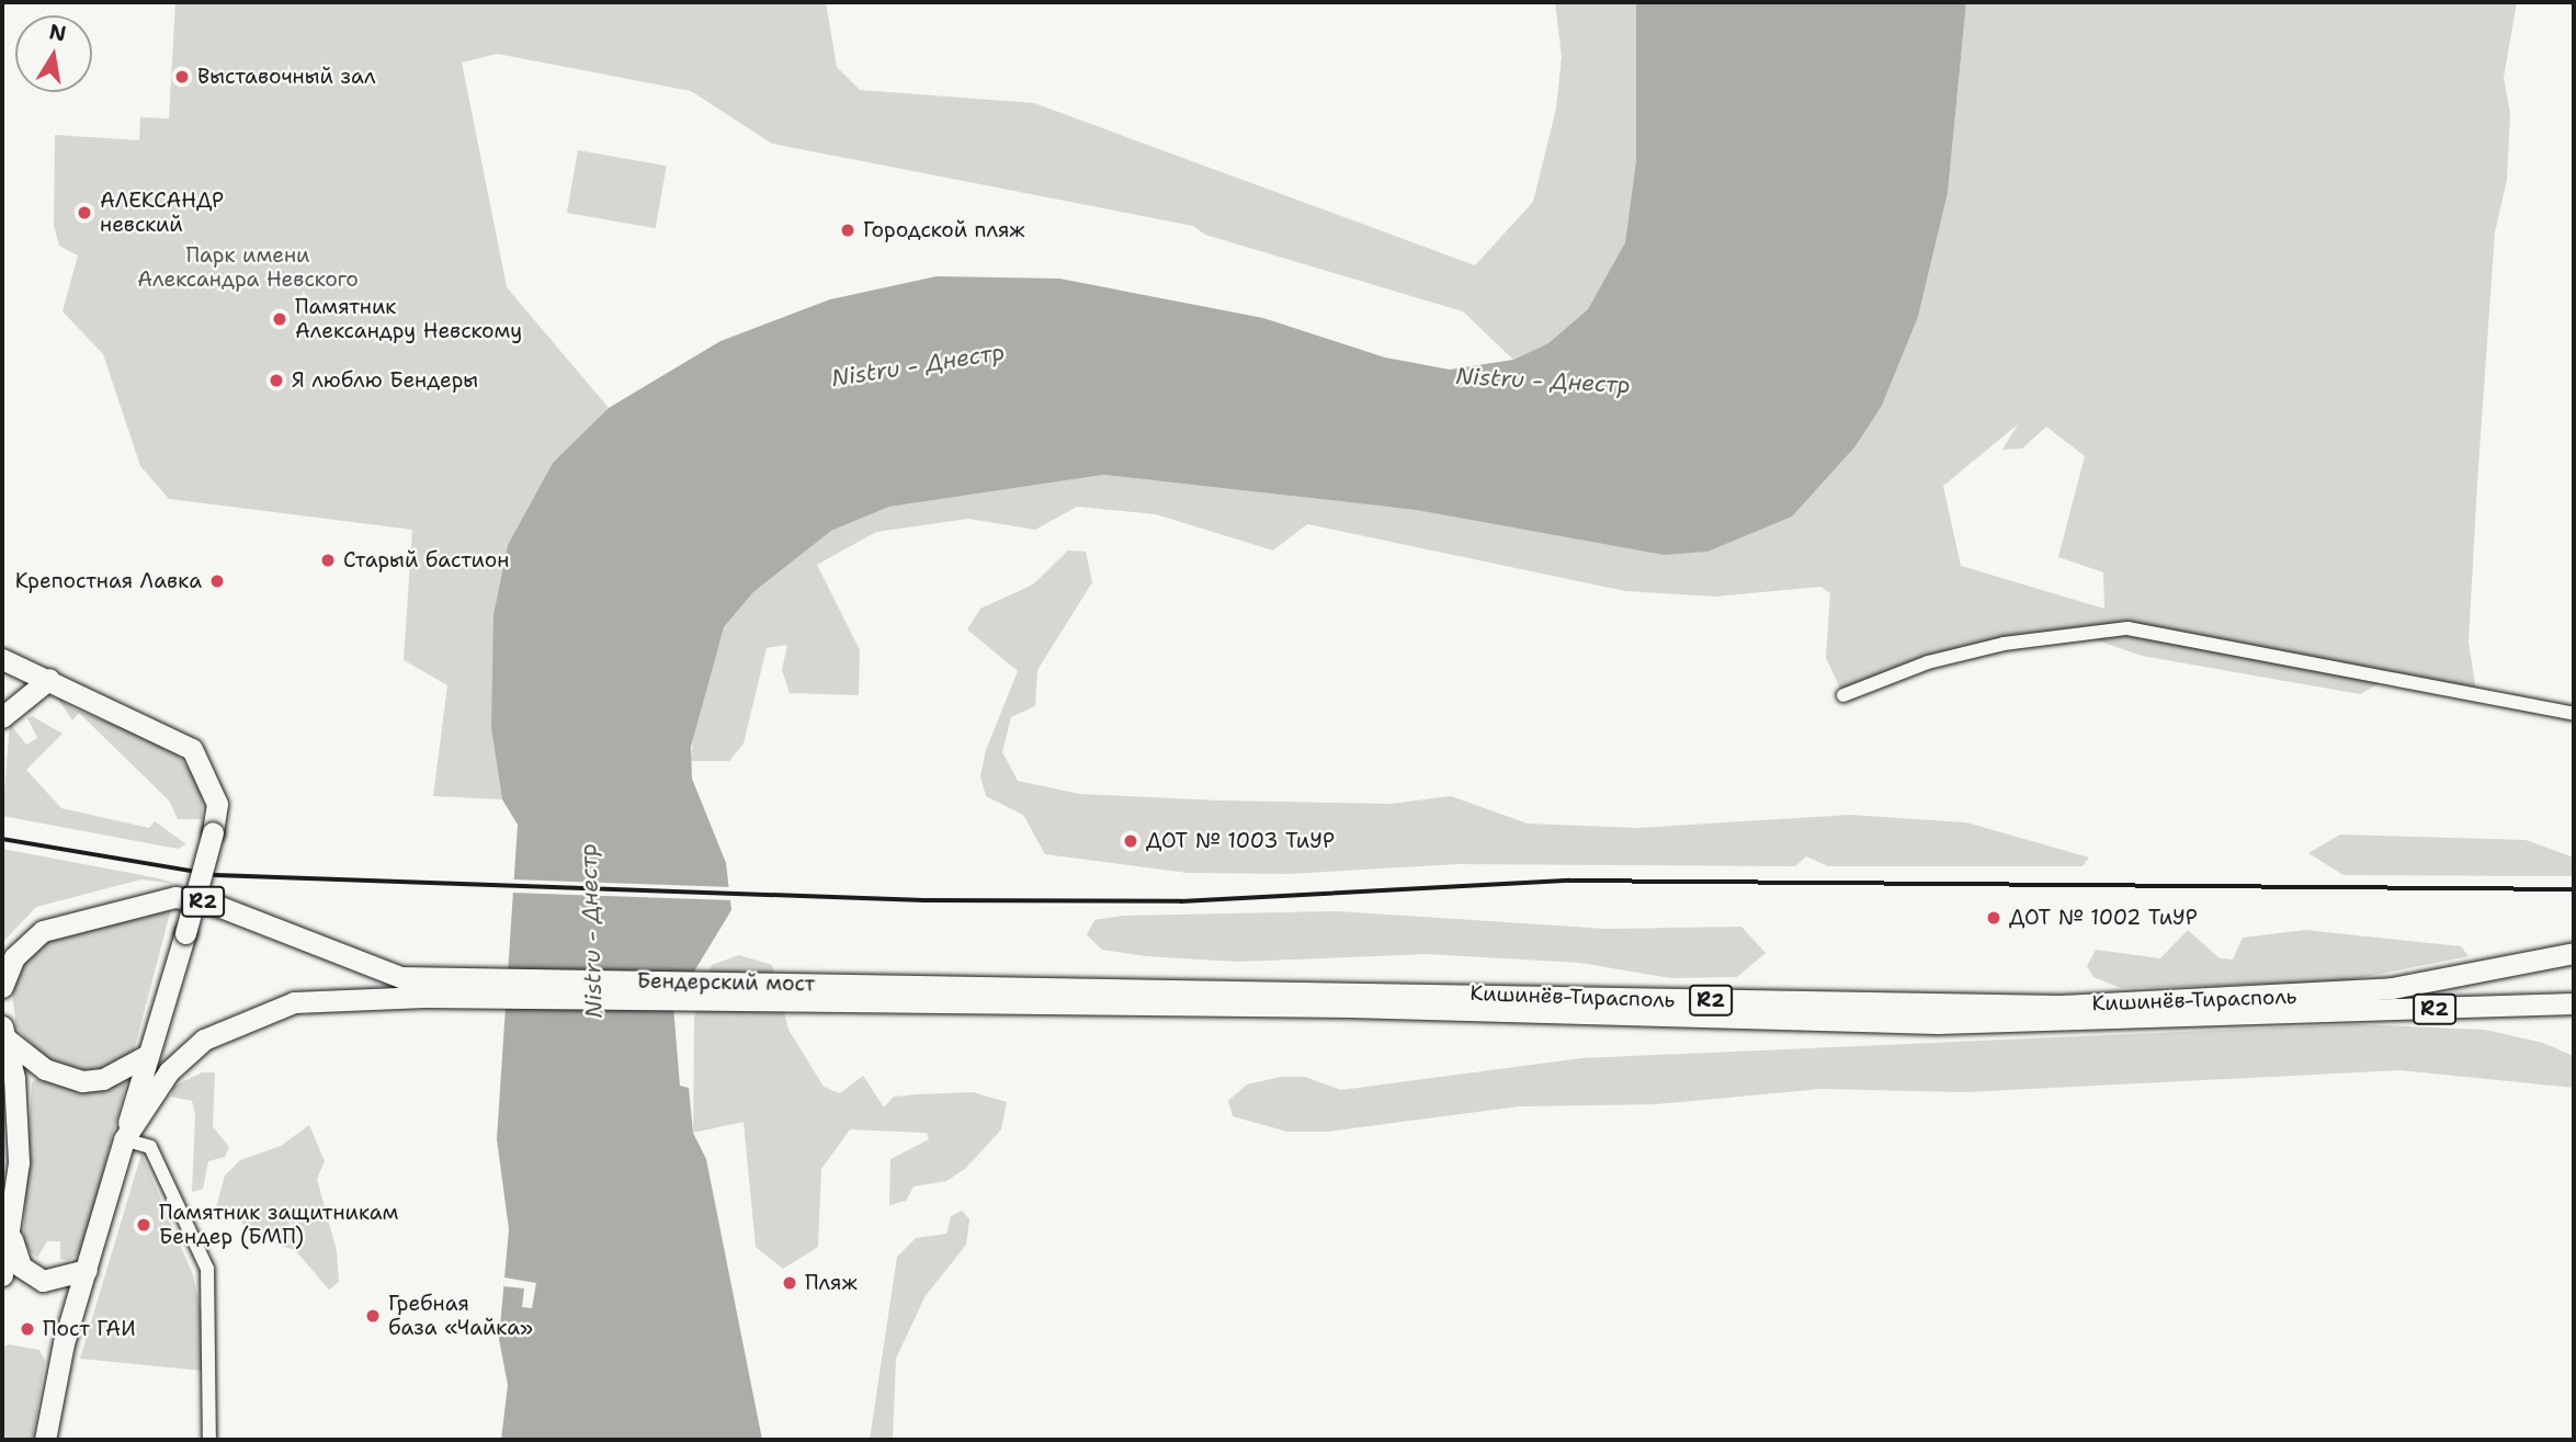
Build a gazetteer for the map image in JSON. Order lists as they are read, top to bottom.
{
  "streets": {
    "main road": ["R2", "Бендерский мост", "Кишинёв-Тирасполь"]
  },
  "crossings": [
    ["R2", "Бендерский мост"],
    ["Бендерский мост", "Кишинёв-Тирасполь"]
  ],
  "water": ["Nistru - Днестр"],
  "parks": ["Парк имени Александра Невского"],
  "places": [
    "Выставочный зал",
    "АЛЕКСАНДР невский",
    "Городской пляж",
    "Памятник Александру Невскому",
    "Я люблю Бендеры",
    "Старый бастион",
    "Крепостная Лавка",
    "ДОТ № 1003 ТиУР",
    "ДОТ № 1002 ТиУР",
    "Памятник защитникам Бендер (БМП)",
    "Пляж",
    "Гребная база «Чайка»",
    "Пост ГАИ"
  ],
  "north": "top"
}
